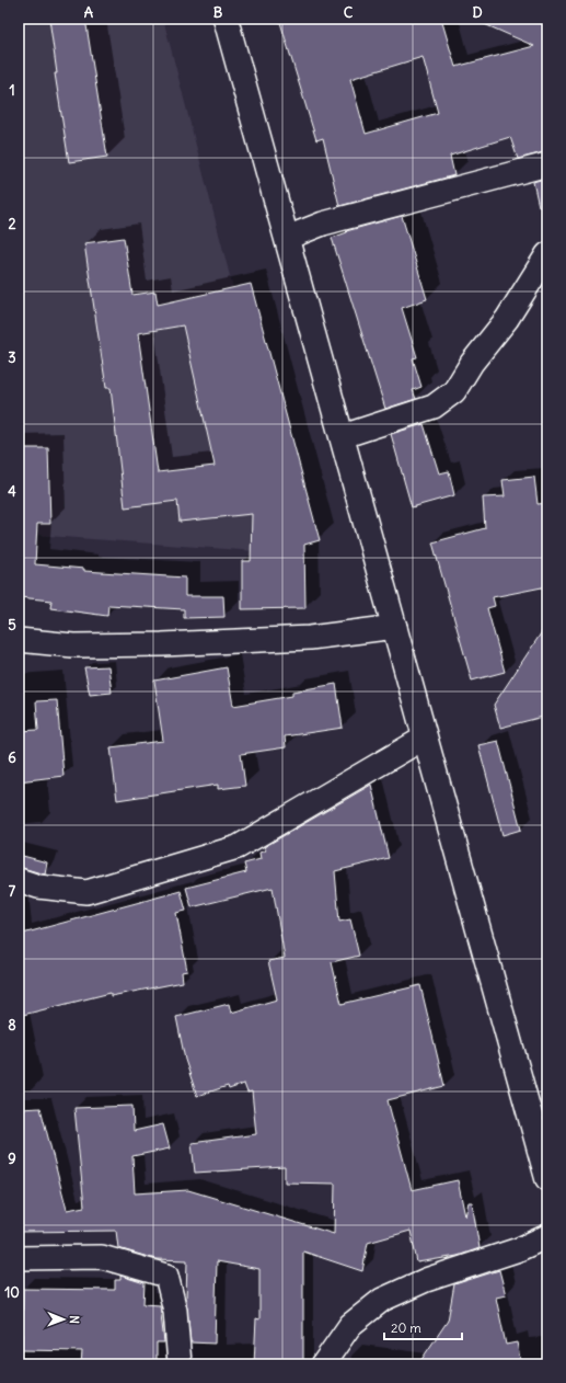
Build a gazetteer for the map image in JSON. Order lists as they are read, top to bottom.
{
  "scale_bar": "20 m",
  "north": "right",
  "grid": {
    "columns": [
      "A",
      "B",
      "C",
      "D"
    ],
    "rows": [
      "1",
      "2",
      "3",
      "4",
      "5",
      "6",
      "7",
      "8",
      "9",
      "10"
    ]
  }
}
